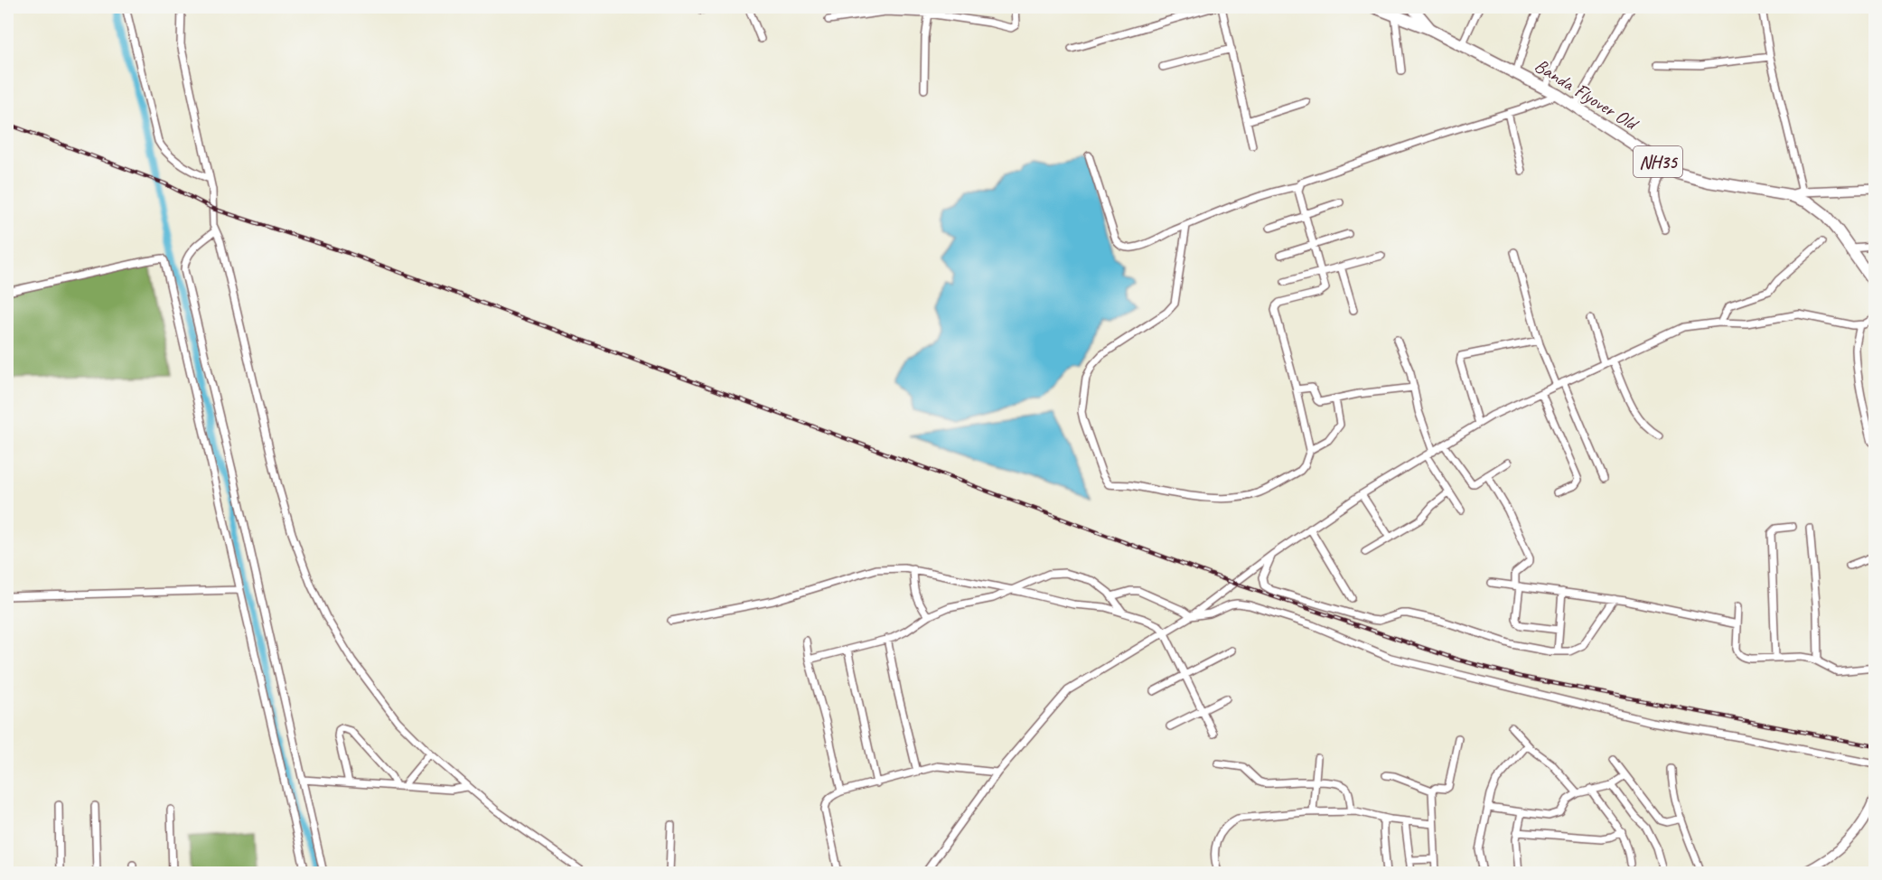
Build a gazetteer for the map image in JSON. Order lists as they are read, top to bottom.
{
  "streets": {
    "main road": ["Banda Flyover Old", "NH35"]
  },
  "crossings": [
    ["Banda Flyover Old", "NH35"]
  ]
}
